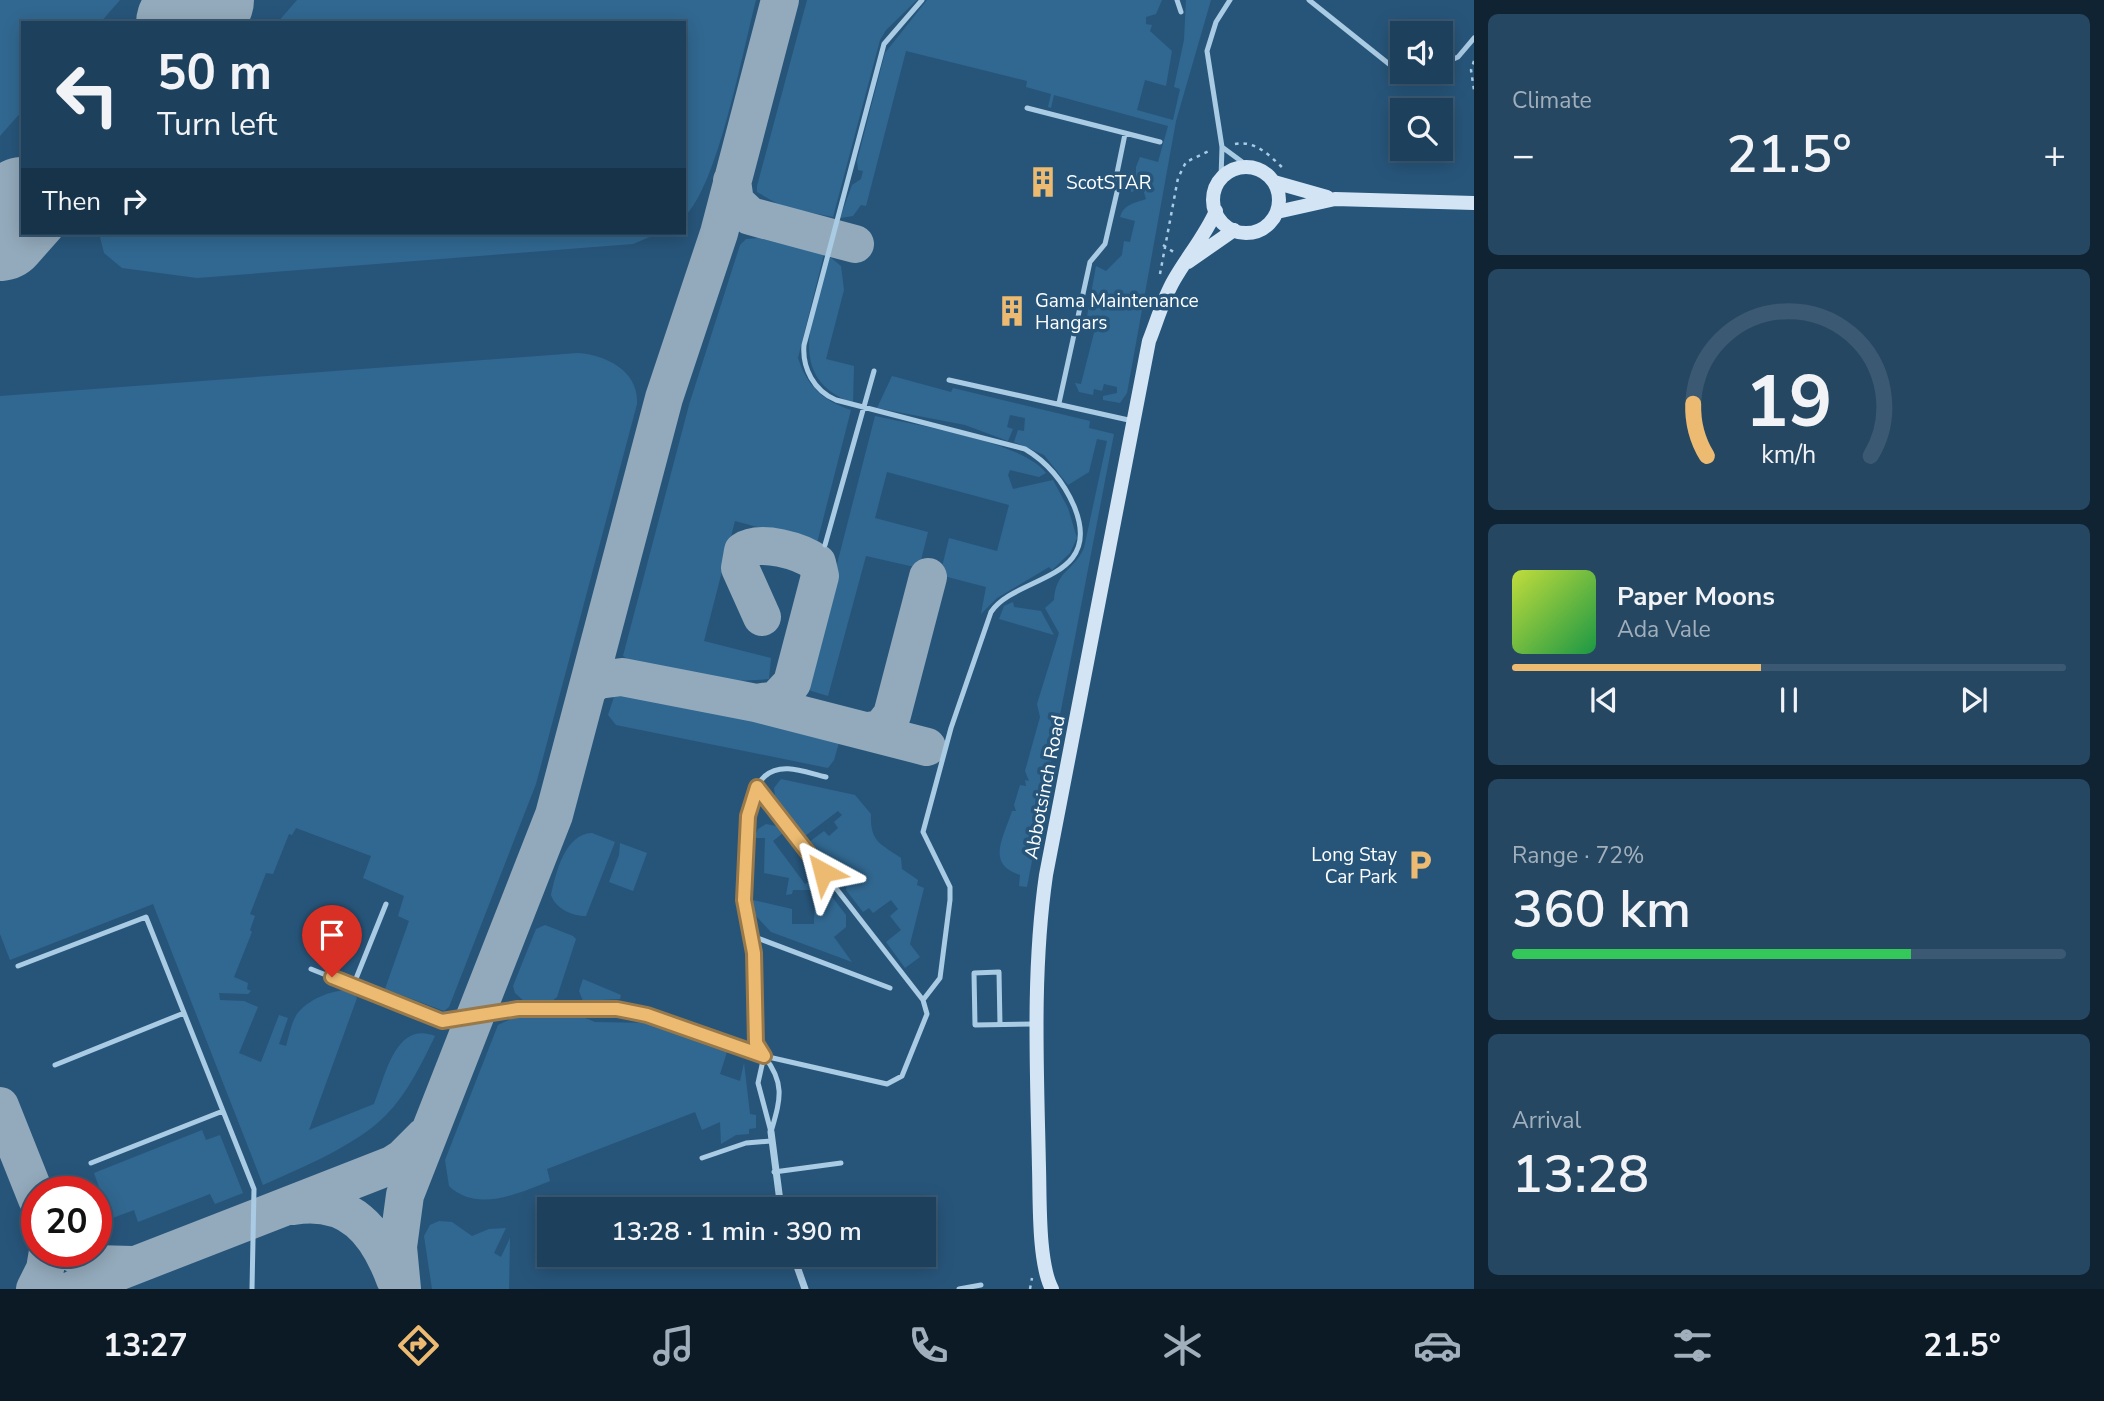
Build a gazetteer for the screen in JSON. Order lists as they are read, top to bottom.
{
  "streets": {
    "street": ["Abbotsinch Road"]
  },
  "places": {
    "building": ["ScotSTAR", "Gama Maintenance Hangars"],
    "parking": ["Long Stay Car Park"]
  },
  "page": {
    "tile": [
      "Climate",
      ["Range · 72%", "360 km"],
      ["Arrival", "13:28"]
    ],
    "turn": ["50 m", "Turn left"],
    "heat": ["−", "21.5°", "+"],
    "then": "Then",
    "song": ["Paper Moons", "Ada Vale"],
    "limit": "20",
    "trip": "13:28 · 1 min · 390 m",
    "tabs": ["13:27", "21.5°"],
    "gauge": ["19", "km/h"]
  }
}
